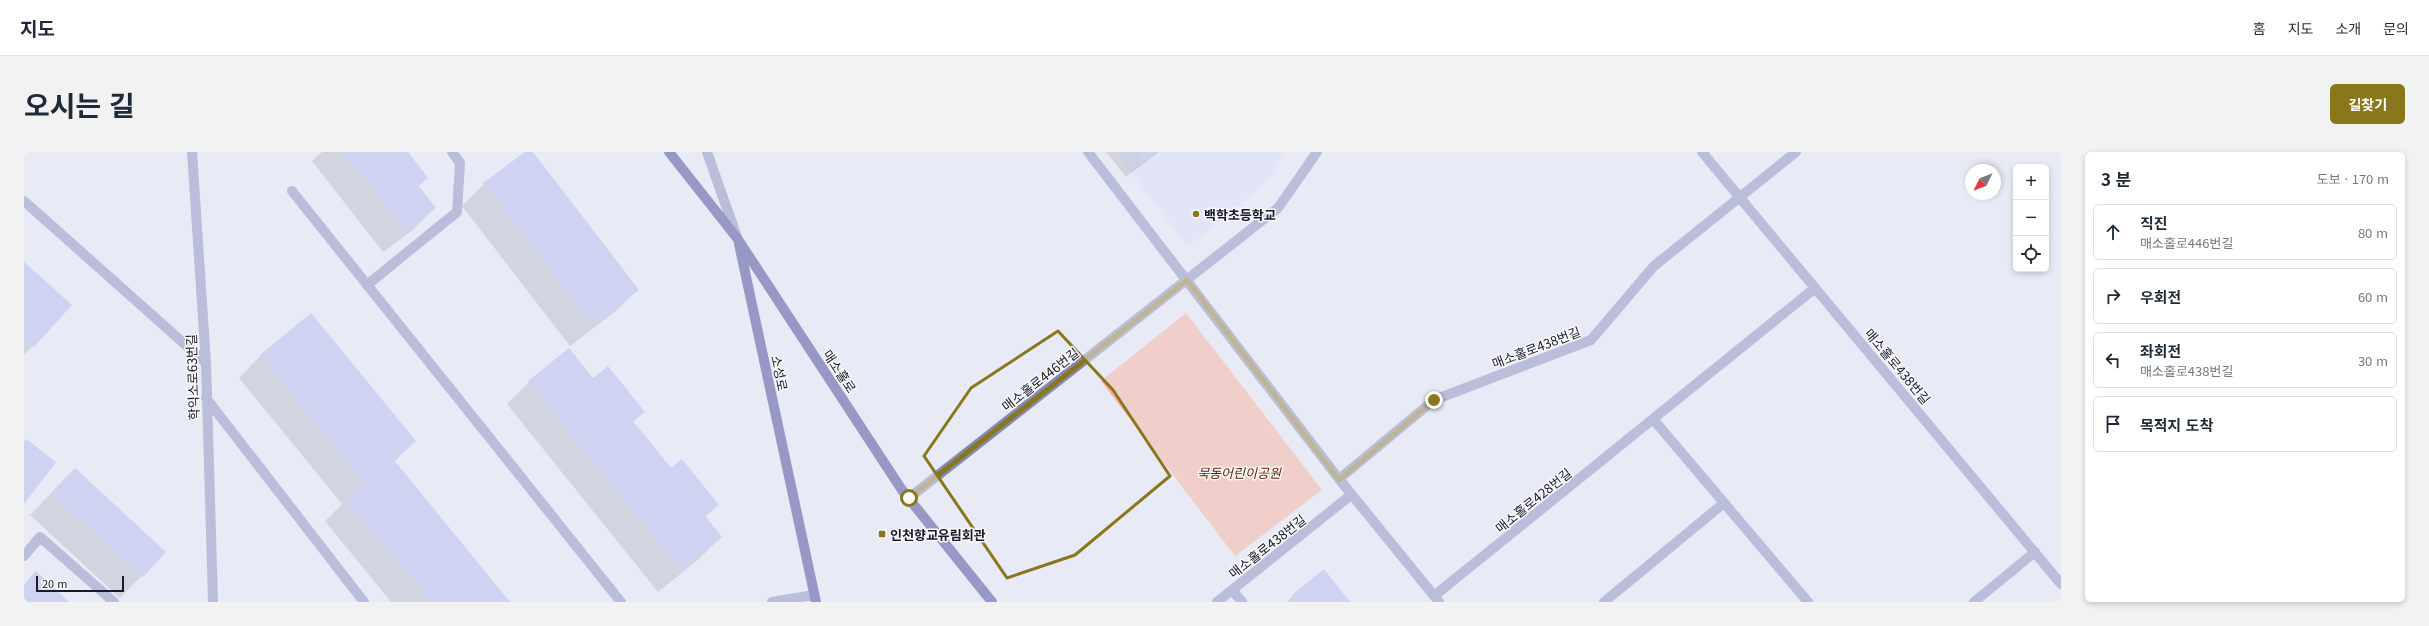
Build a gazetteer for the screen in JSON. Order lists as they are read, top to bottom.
{
  "streets": {
    "main road": ["매소홀로", "소성로"],
    "street": [
      "매소홀로438번길",
      "학익소로63번길",
      "매소홀로446번길",
      "매소홀로428번길"
    ]
  },
  "crossings": [
    ["매소홀로438번길", "매소홀로428번길"],
    ["매소홀로", "소성로"],
    ["매소홀로", "매소홀로446번길"]
  ],
  "parks": ["묵동어린이공원"],
  "places": {
    "other": ["백학초등학교"],
    "transit": ["인천향교유림회관"]
  },
  "scale_bar": "20 m",
  "north": "bottom left",
  "page": {
    "header": "지도",
    "nav": [
      "홈",
      "지도",
      "소개",
      "문의"
    ],
    "title": "오시는 길",
    "buttons": "길찾기",
    "heading": ["3 분", "도보 · 170 m"],
    "map_buttons": ["+", "−"],
    "list": [
      ["직진", "매소홀로446번길", "80 m"],
      ["우회전", "60 m"],
      ["좌회전", "매소홀로438번길", "30 m"],
      "목적지 도착"
    ],
    "scale": "20 m"
  }
}
